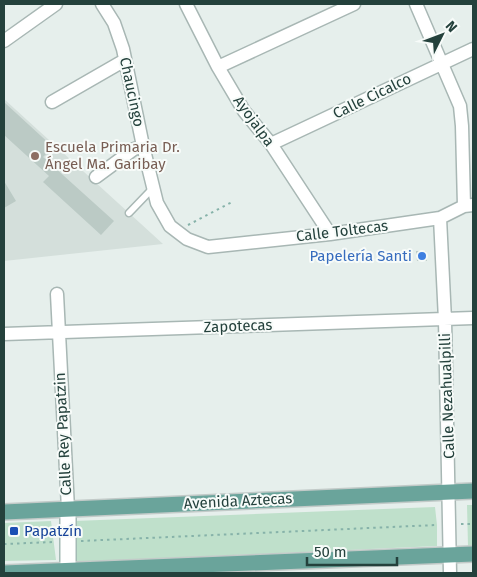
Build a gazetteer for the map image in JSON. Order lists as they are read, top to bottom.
{
  "streets": {
    "main road": ["Avenida Aztecas"],
    "street": [
      "Chaucingo",
      "Calle Cicalco",
      "Ayojalpa",
      "Calle Toltecas",
      "Zapotecas",
      "Calle Nezahualpilli",
      "Calle Rey Papatzin"
    ]
  },
  "crossings": [
    ["Chaucingo", "Calle Toltecas"],
    ["Calle Cicalco", "Ayojalpa"],
    ["Ayojalpa", "Calle Toltecas"],
    ["Calle Toltecas", "Calle Nezahualpilli"],
    ["Zapotecas", "Calle Nezahualpilli"],
    ["Zapotecas", "Calle Rey Papatzin"],
    ["Calle Nezahualpilli", "Avenida Aztecas"],
    ["Calle Rey Papatzin", "Avenida Aztecas"]
  ],
  "places": {
    "other": ["Escuela Primaria Dr. Ángel Ma. Garibay", "Papelería Santi"],
    "transit": ["Papatzín"]
  },
  "scale_bar": "50 m",
  "north": "top right"
}
